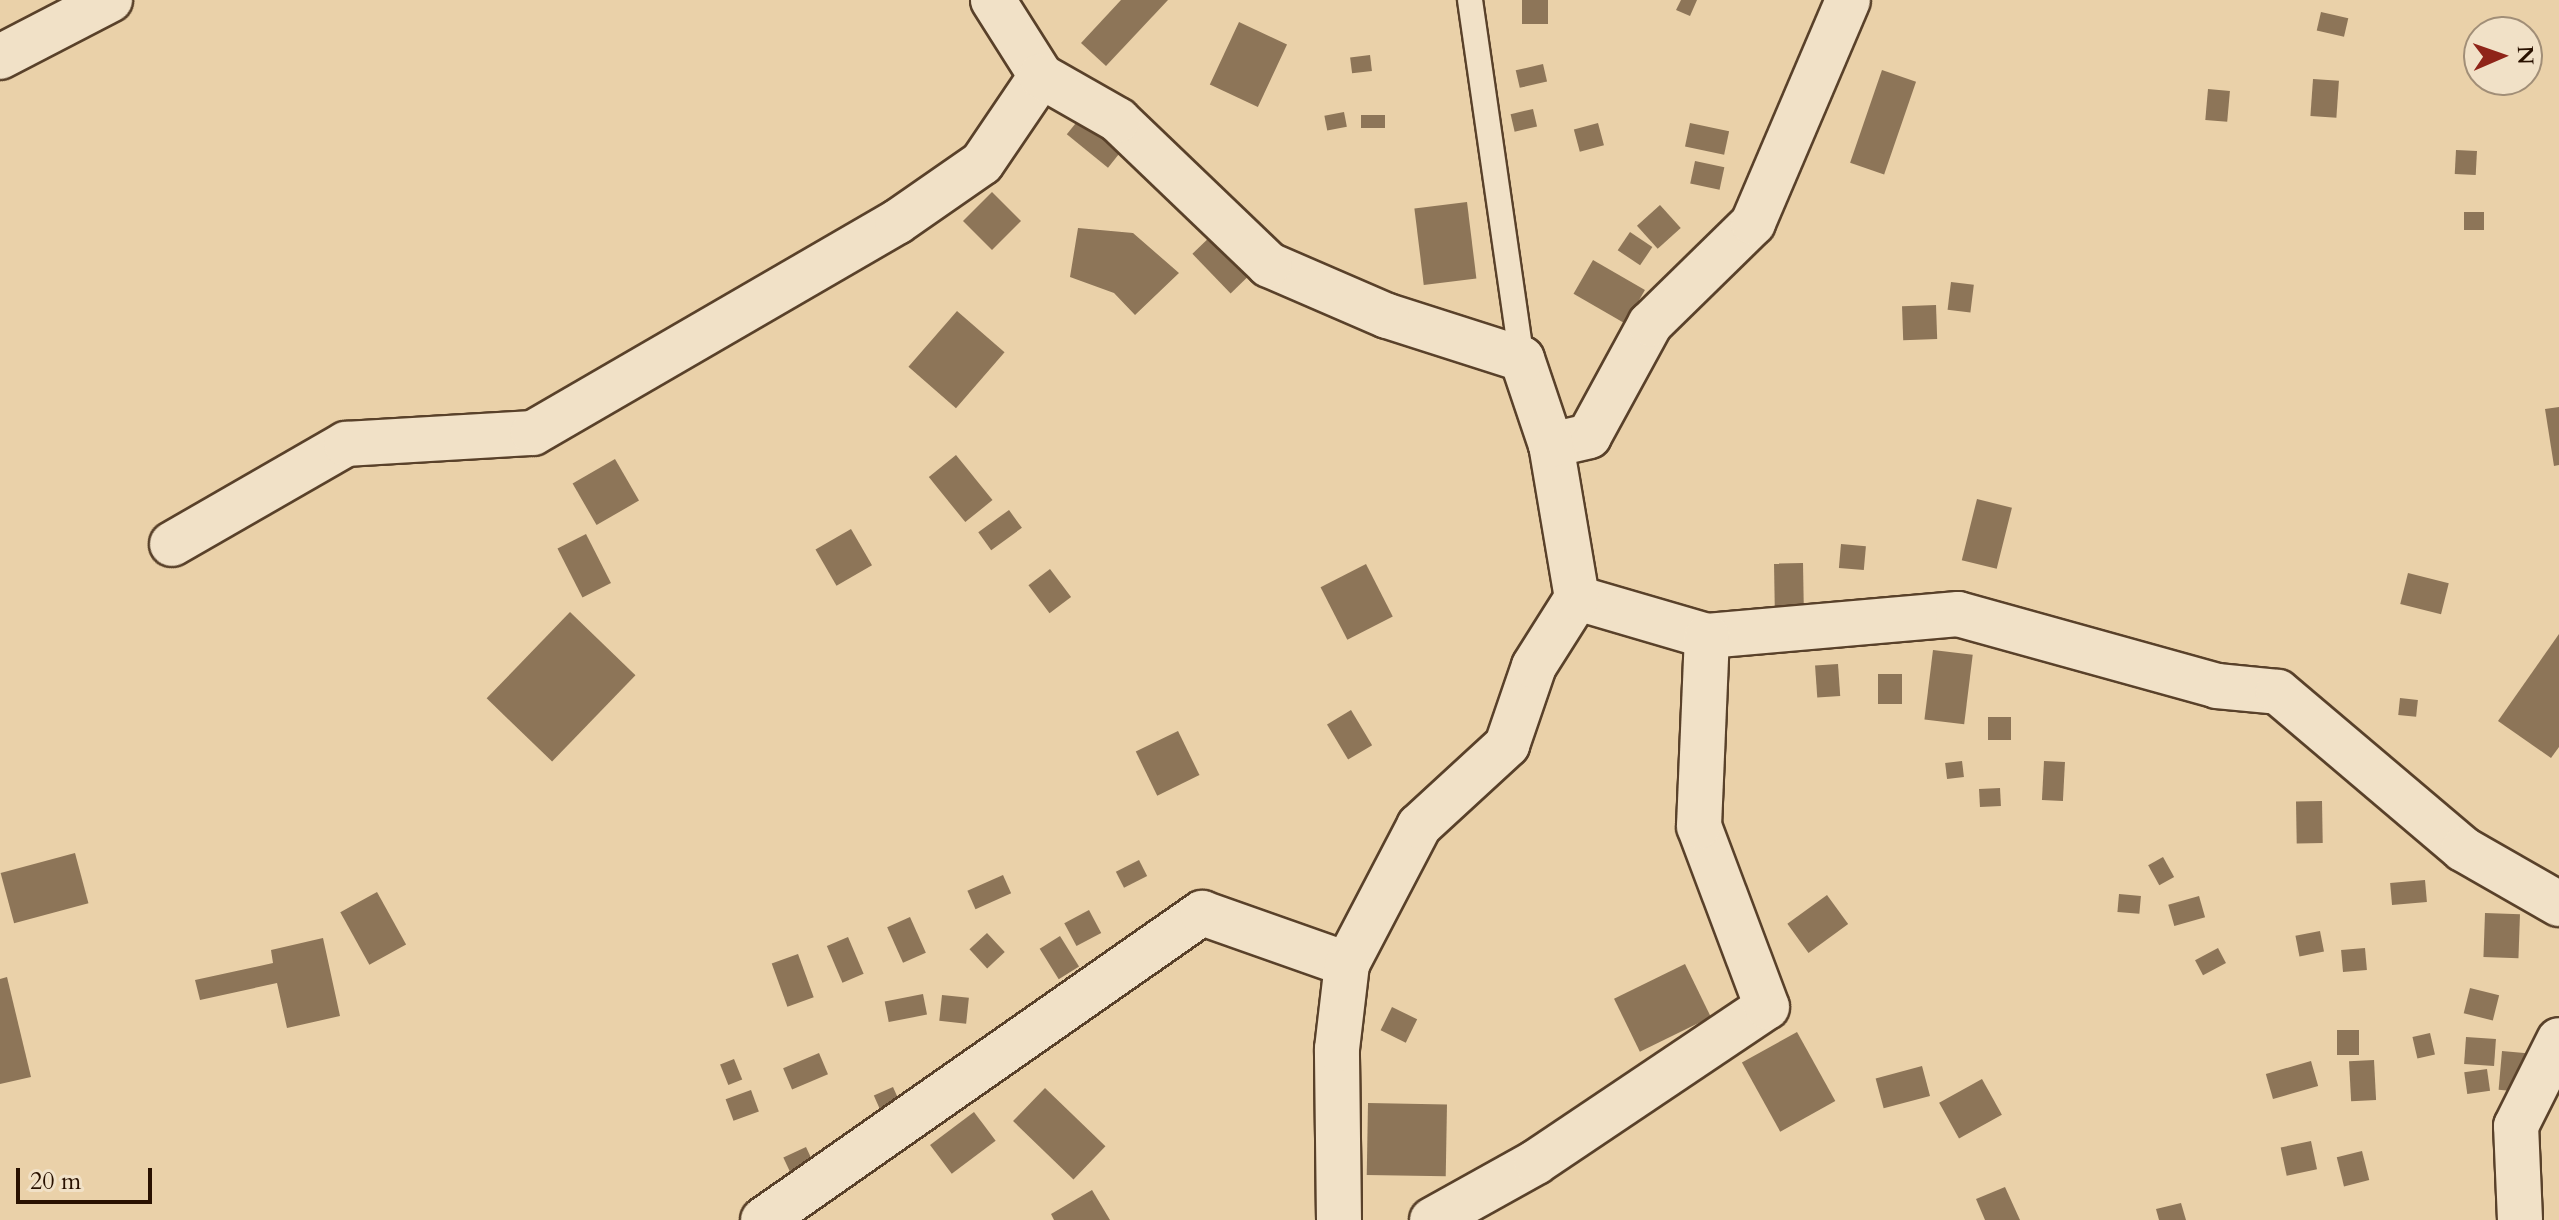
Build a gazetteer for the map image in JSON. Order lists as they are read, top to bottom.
{
  "scale_bar": "20 m",
  "north": "right"
}
